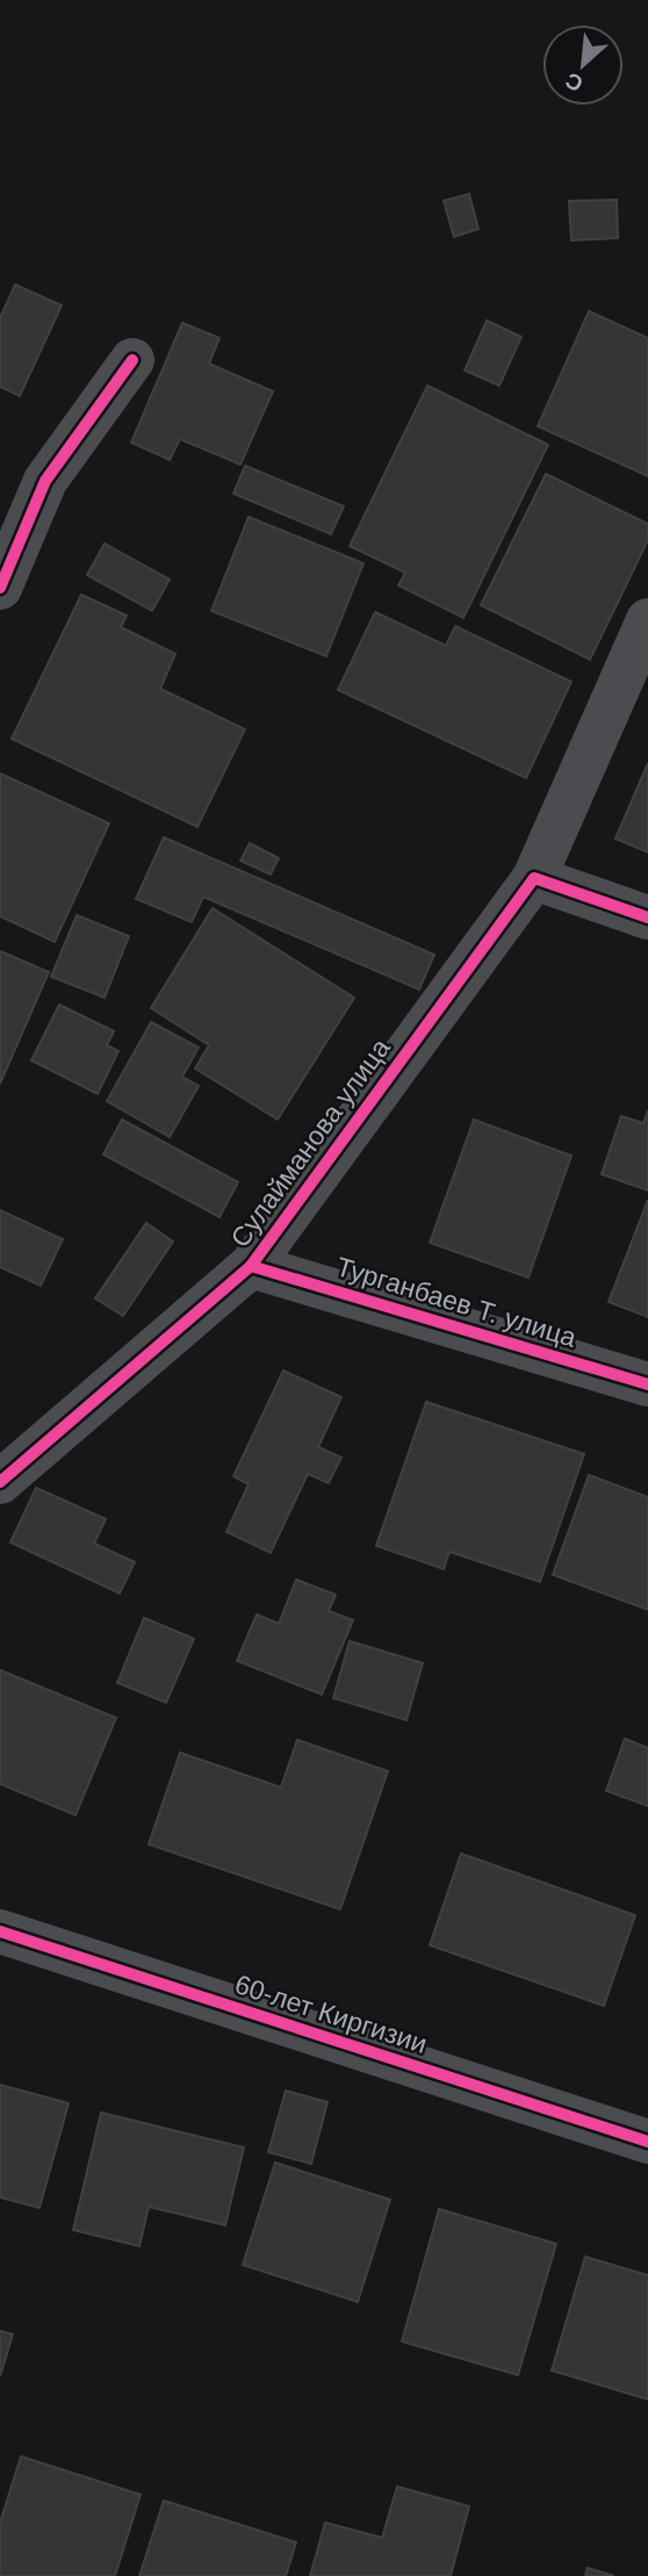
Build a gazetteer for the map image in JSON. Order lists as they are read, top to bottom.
{
  "streets": {
    "street": ["Сулайманова улица", "Турганбаев Т. улица", "60-лет Киргизии"]
  },
  "crossings": [
    ["Сулайманова улица", "Турганбаев Т. улица"]
  ],
  "north": "bottom left"
}
